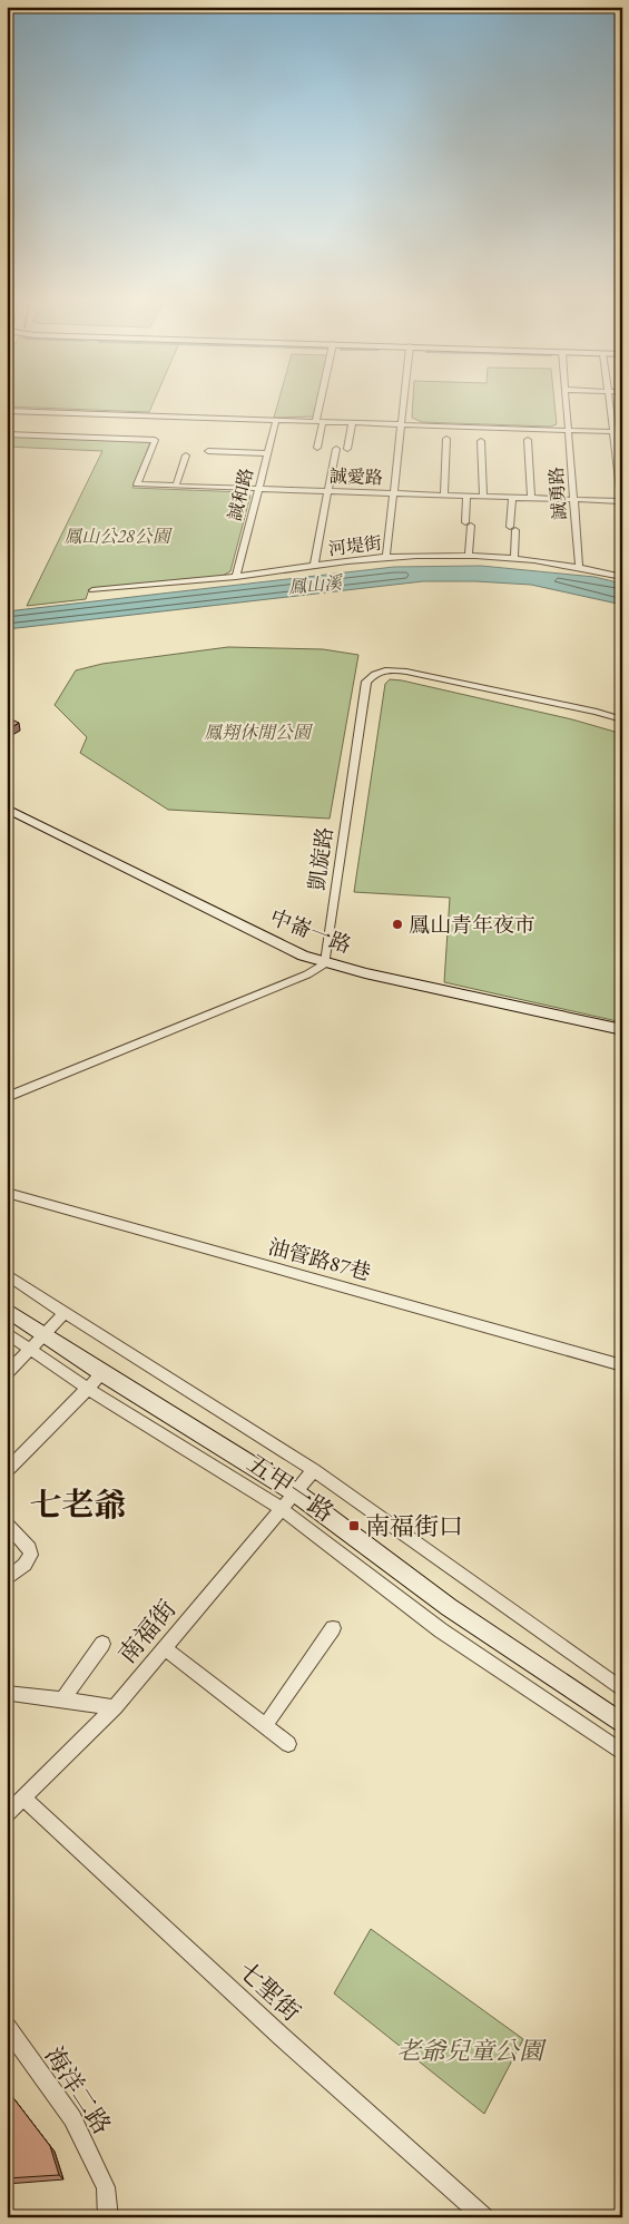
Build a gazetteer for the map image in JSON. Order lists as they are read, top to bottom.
{
  "streets": {
    "main road": ["中崙一路", "五甲一路"],
    "street": [
      "誠愛路",
      "誠勇路",
      "誠和路",
      "河堤街",
      "凱旋路",
      "油管路87巷",
      "南福街",
      "七聖街",
      "海洋二路"
    ]
  },
  "crossings": [
    ["誠愛路", "誠勇路"],
    ["誠愛路", "誠和路"],
    ["誠勇路", "河堤街"],
    ["誠和路", "河堤街"],
    ["凱旋路", "中崙一路"],
    ["五甲一路", "南福街"],
    ["南福街", "七聖街"]
  ],
  "districts": ["七老爺"],
  "water": ["鳳山溪"],
  "parks": ["鳳山公28公園", "鳳翔休閒公園", "老爺兒童公園"],
  "places": {
    "other": ["鳳山青年夜市"],
    "transit": ["南福街口"]
  }
}
